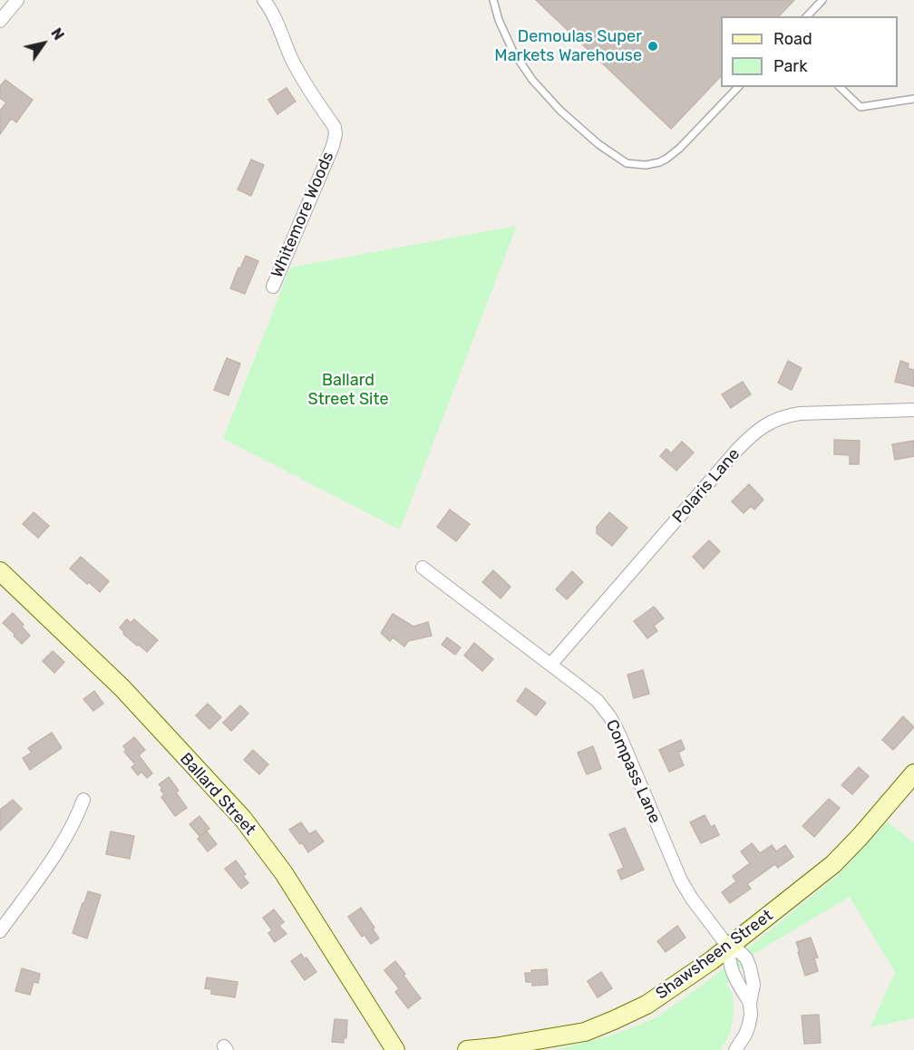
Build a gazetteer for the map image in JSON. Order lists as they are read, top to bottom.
{
  "streets": {
    "street": [
      "Whitemore Woods",
      "Polaris Lane",
      "Compass Lane",
      "Ballard Street",
      "Shawsheen Street"
    ]
  },
  "crossings": [
    ["Polaris Lane", "Compass Lane"],
    ["Compass Lane", "Shawsheen Street"]
  ],
  "parks": ["Ballard Street Site"],
  "places": ["Demoulas Super Markets Warehouse"],
  "legend": ["Road", "Park"],
  "north": "top right"
}
